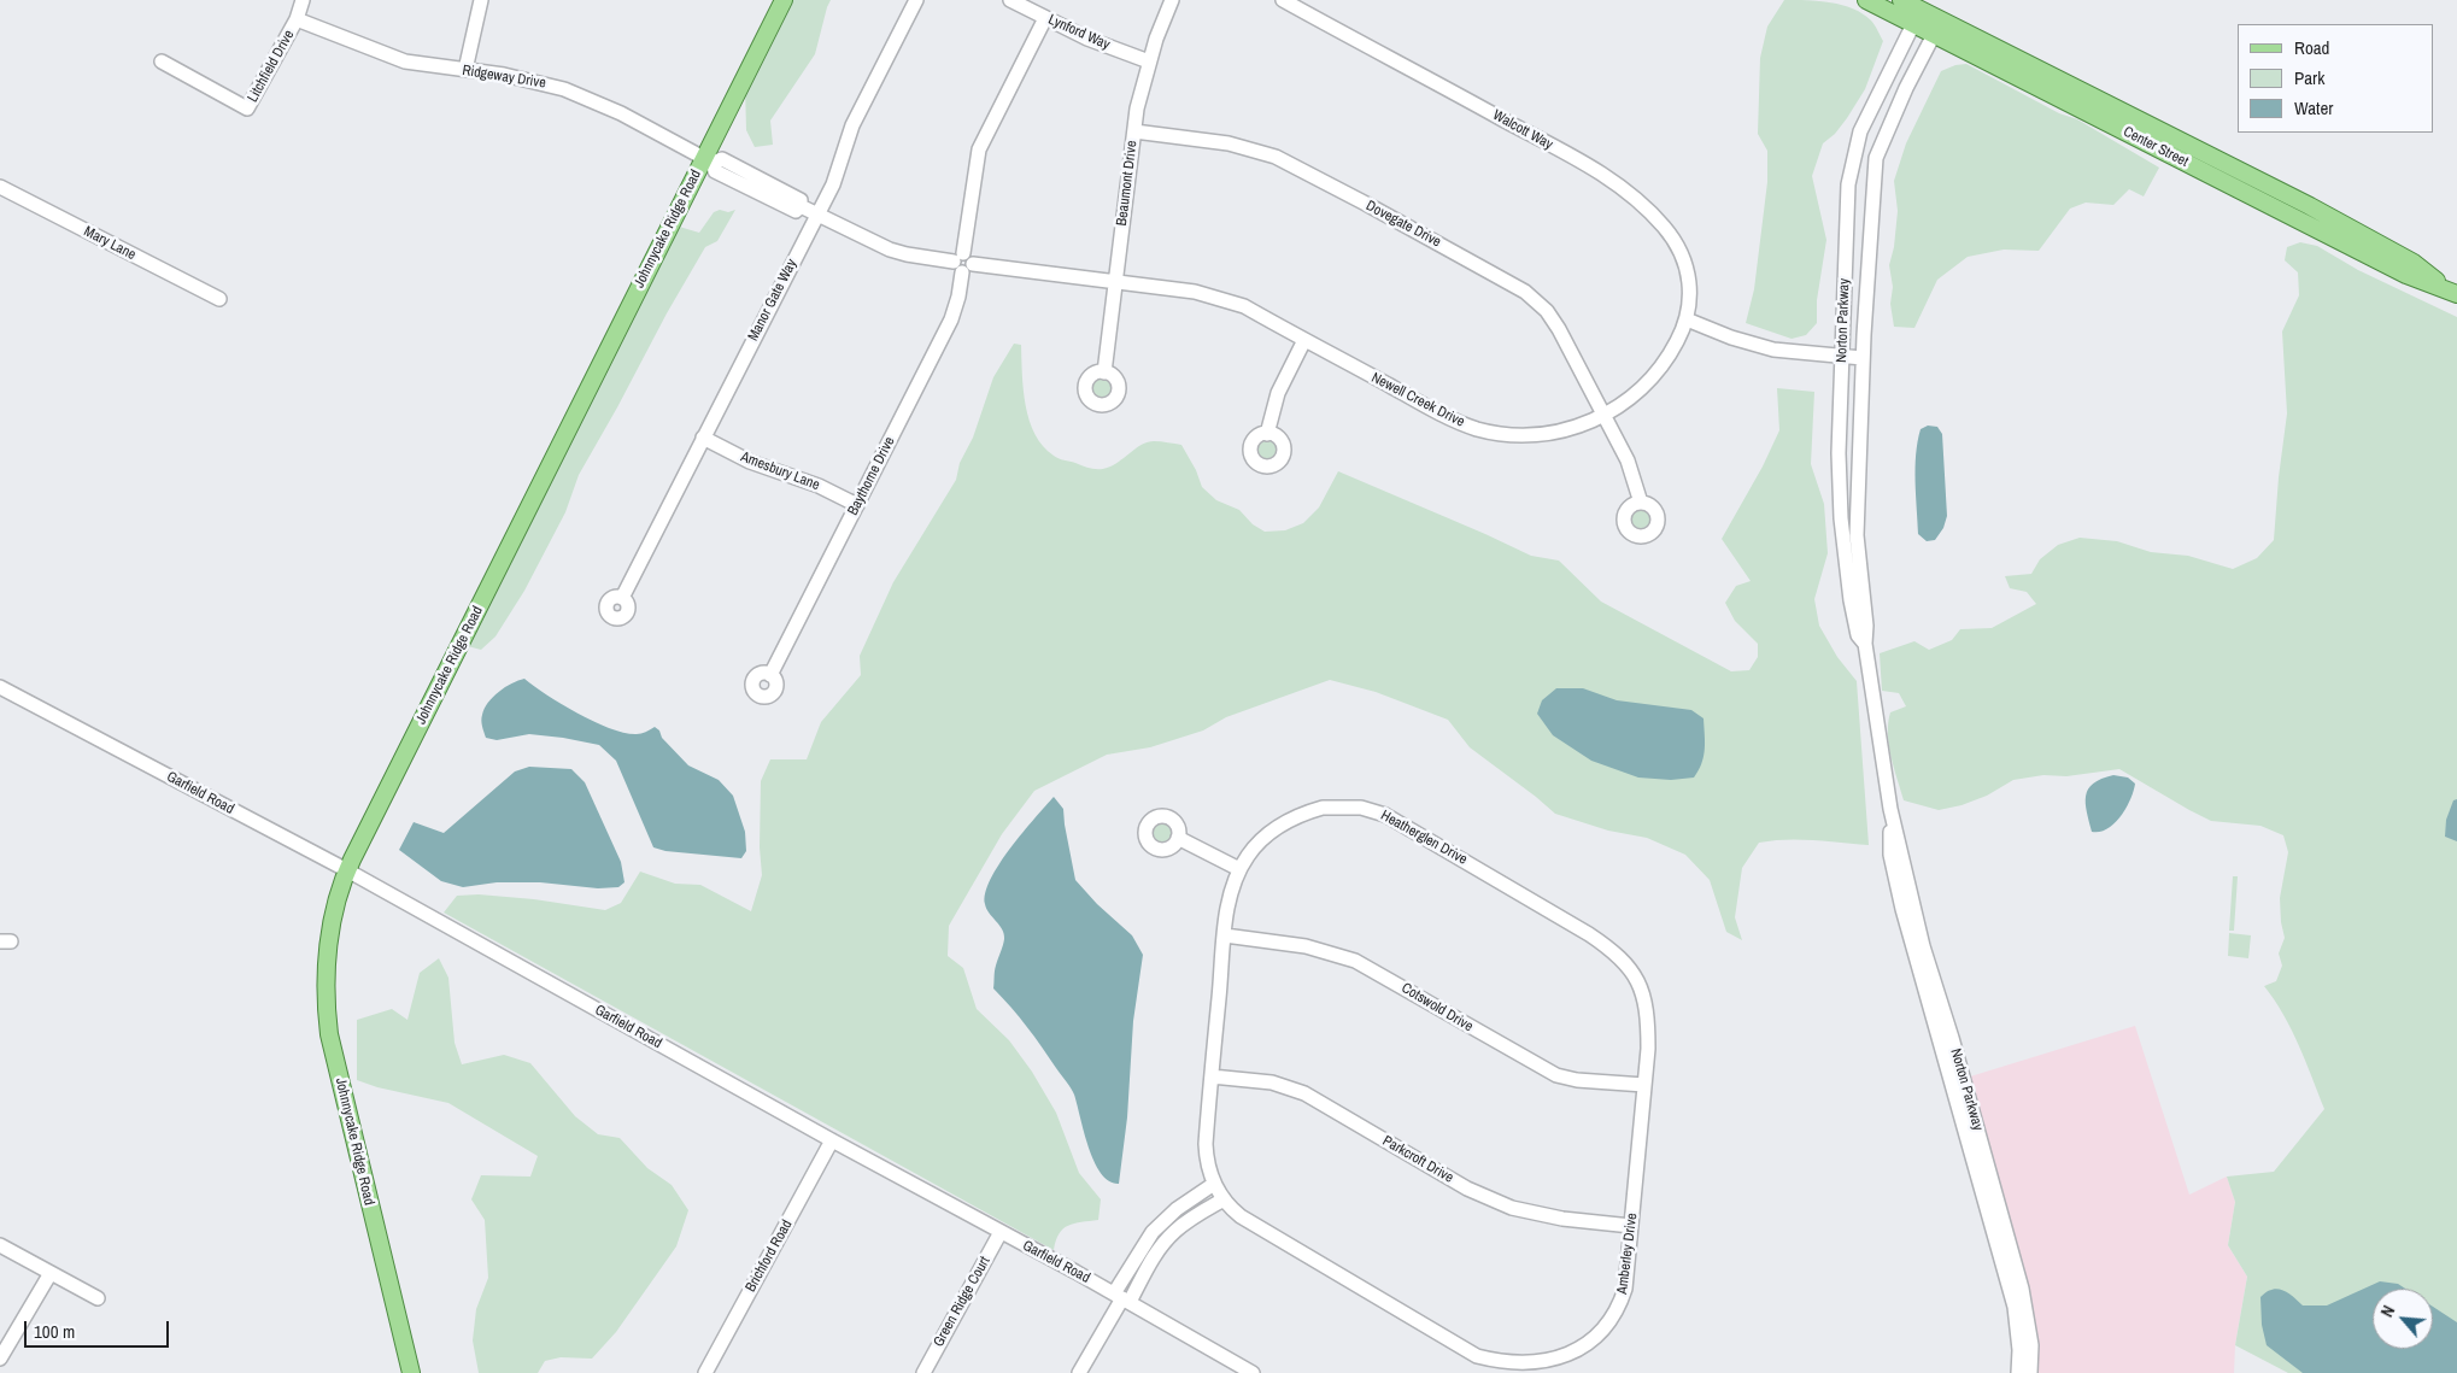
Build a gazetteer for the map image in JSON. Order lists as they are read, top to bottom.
{
  "streets": {
    "main road": ["Center Street", "Johnnycake Ridge Road"],
    "street": [
      "Lynford Way",
      "Litchfield Drive",
      "Ridgeway Drive",
      "Walcott Way",
      "Beaumont Drive",
      "Dovegate Drive",
      "Mary Lane",
      "Manor Gate Way",
      "Norton Parkway",
      "Newell Creek Drive",
      "Amesbury Lane",
      "Baythorne Drive",
      "Garfield Road",
      "Heatherglen Drive",
      "Cotswold Drive",
      "Parkcroft Drive",
      "Amberley Drive",
      "Brichford Road",
      "Green Ridge Court"
    ]
  },
  "crossings": [
    ["Lynford Way", "Beaumont Drive"],
    ["Lynford Way", "Baythorne Drive"],
    ["Litchfield Drive", "Ridgeway Drive"],
    ["Ridgeway Drive", "Johnnycake Ridge Road"],
    ["Ridgeway Drive", "Newell Creek Drive"],
    ["Walcott Way", "Newell Creek Drive"],
    ["Center Street", "Norton Parkway"],
    ["Beaumont Drive", "Dovegate Drive"],
    ["Beaumont Drive", "Newell Creek Drive"],
    ["Dovegate Drive", "Newell Creek Drive"],
    ["Johnnycake Ridge Road", "Newell Creek Drive"],
    ["Johnnycake Ridge Road", "Garfield Road"],
    ["Manor Gate Way", "Newell Creek Drive"],
    ["Manor Gate Way", "Amesbury Lane"],
    ["Newell Creek Drive", "Baythorne Drive"],
    ["Amesbury Lane", "Baythorne Drive"],
    ["Garfield Road", "Brichford Road"],
    ["Garfield Road", "Green Ridge Court"],
    ["Heatherglen Drive", "Cotswold Drive"],
    ["Heatherglen Drive", "Parkcroft Drive"],
    ["Heatherglen Drive", "Amberley Drive"],
    ["Cotswold Drive", "Amberley Drive"],
    ["Parkcroft Drive", "Amberley Drive"]
  ],
  "legend": ["Road", "Park", "Water"],
  "scale_bar": "100 m",
  "north": "top left"
}
